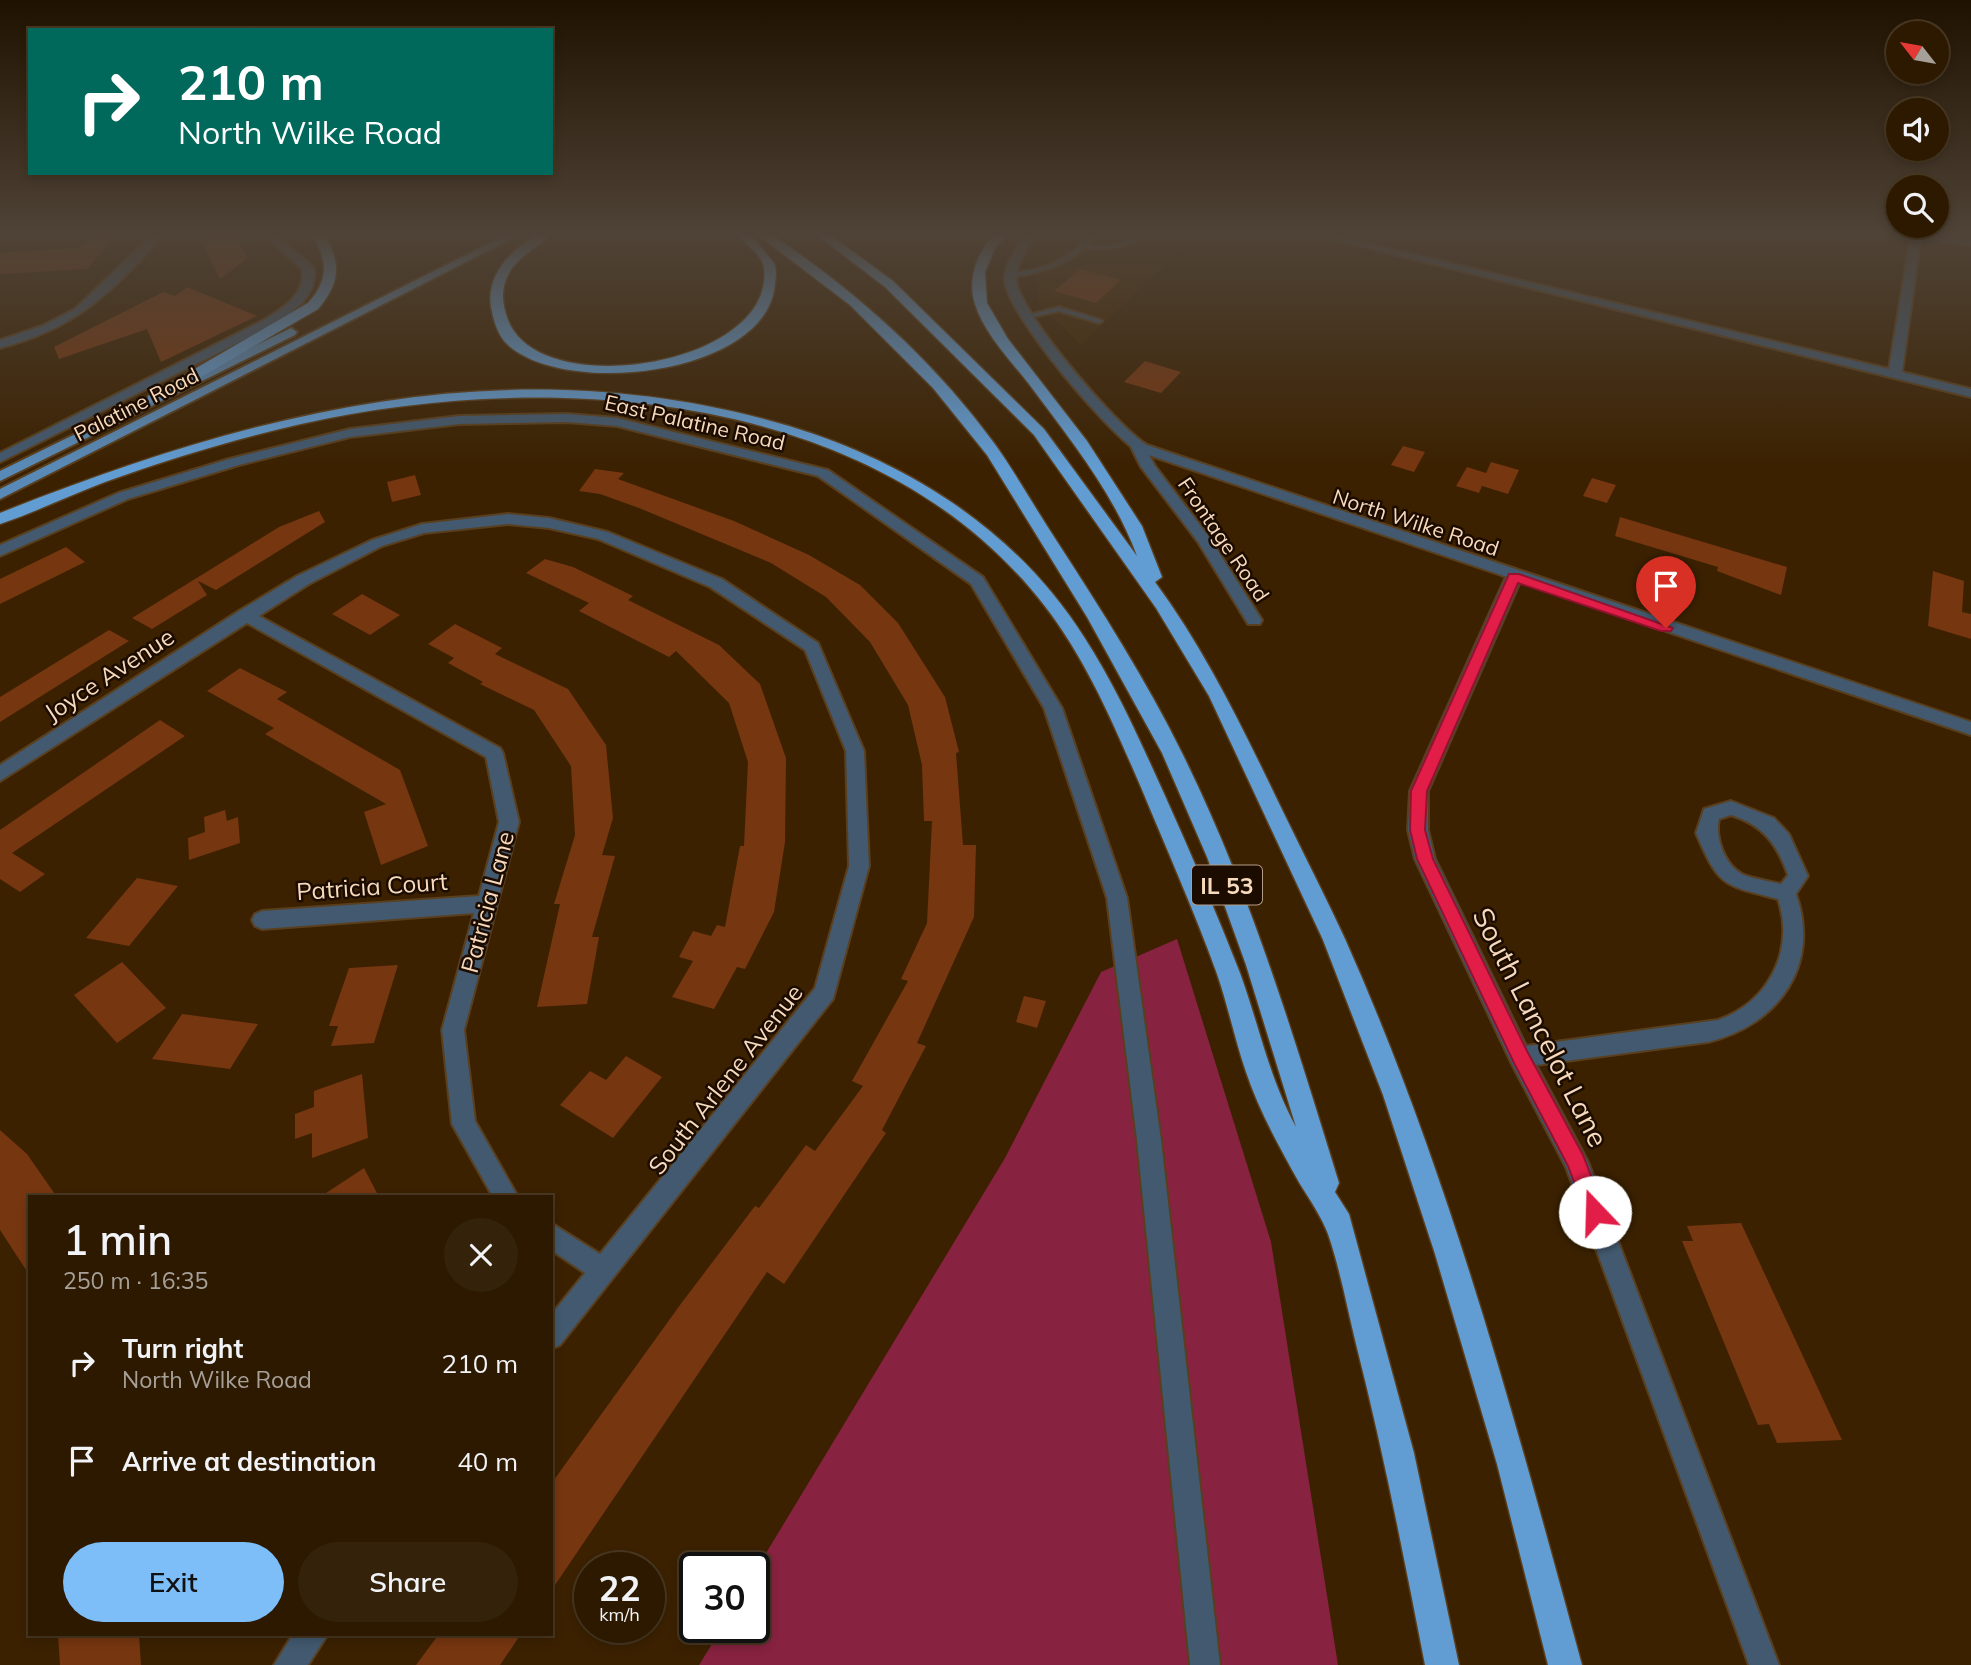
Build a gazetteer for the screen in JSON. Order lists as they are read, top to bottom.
{
  "streets": {
    "highway": ["IL 53"],
    "main road": ["Palatine Road"],
    "street": [
      "East Palatine Road",
      "North Wilke Road",
      "Frontage Road",
      "Joyce Avenue",
      "Patricia Court",
      "Patricia Lane",
      "South Lancelot Lane",
      "South Arlene Avenue"
    ]
  },
  "crossings": [
    ["North Wilke Road", "Frontage Road"],
    ["North Wilke Road", "South Lancelot Lane"],
    ["Joyce Avenue", "Patricia Lane"],
    ["Joyce Avenue", "South Arlene Avenue"],
    ["Patricia Court", "Patricia Lane"],
    ["Patricia Lane", "South Arlene Avenue"]
  ],
  "north": "top left",
  "page": {
    "turn": ["210 m", "North Wilke Road"],
    "heading": ["1 min", "250 m · 16:35"],
    "list": [
      {
        "name": "Turn right",
        "note": "North Wilke Road",
        "value": "210 m"
      },
      {
        "name": "Arrive at destination",
        "value": "40 m"
      }
    ],
    "buttons": ["Exit", "Share"],
    "speed": "22 km/h",
    "limit": "30"
  }
}
